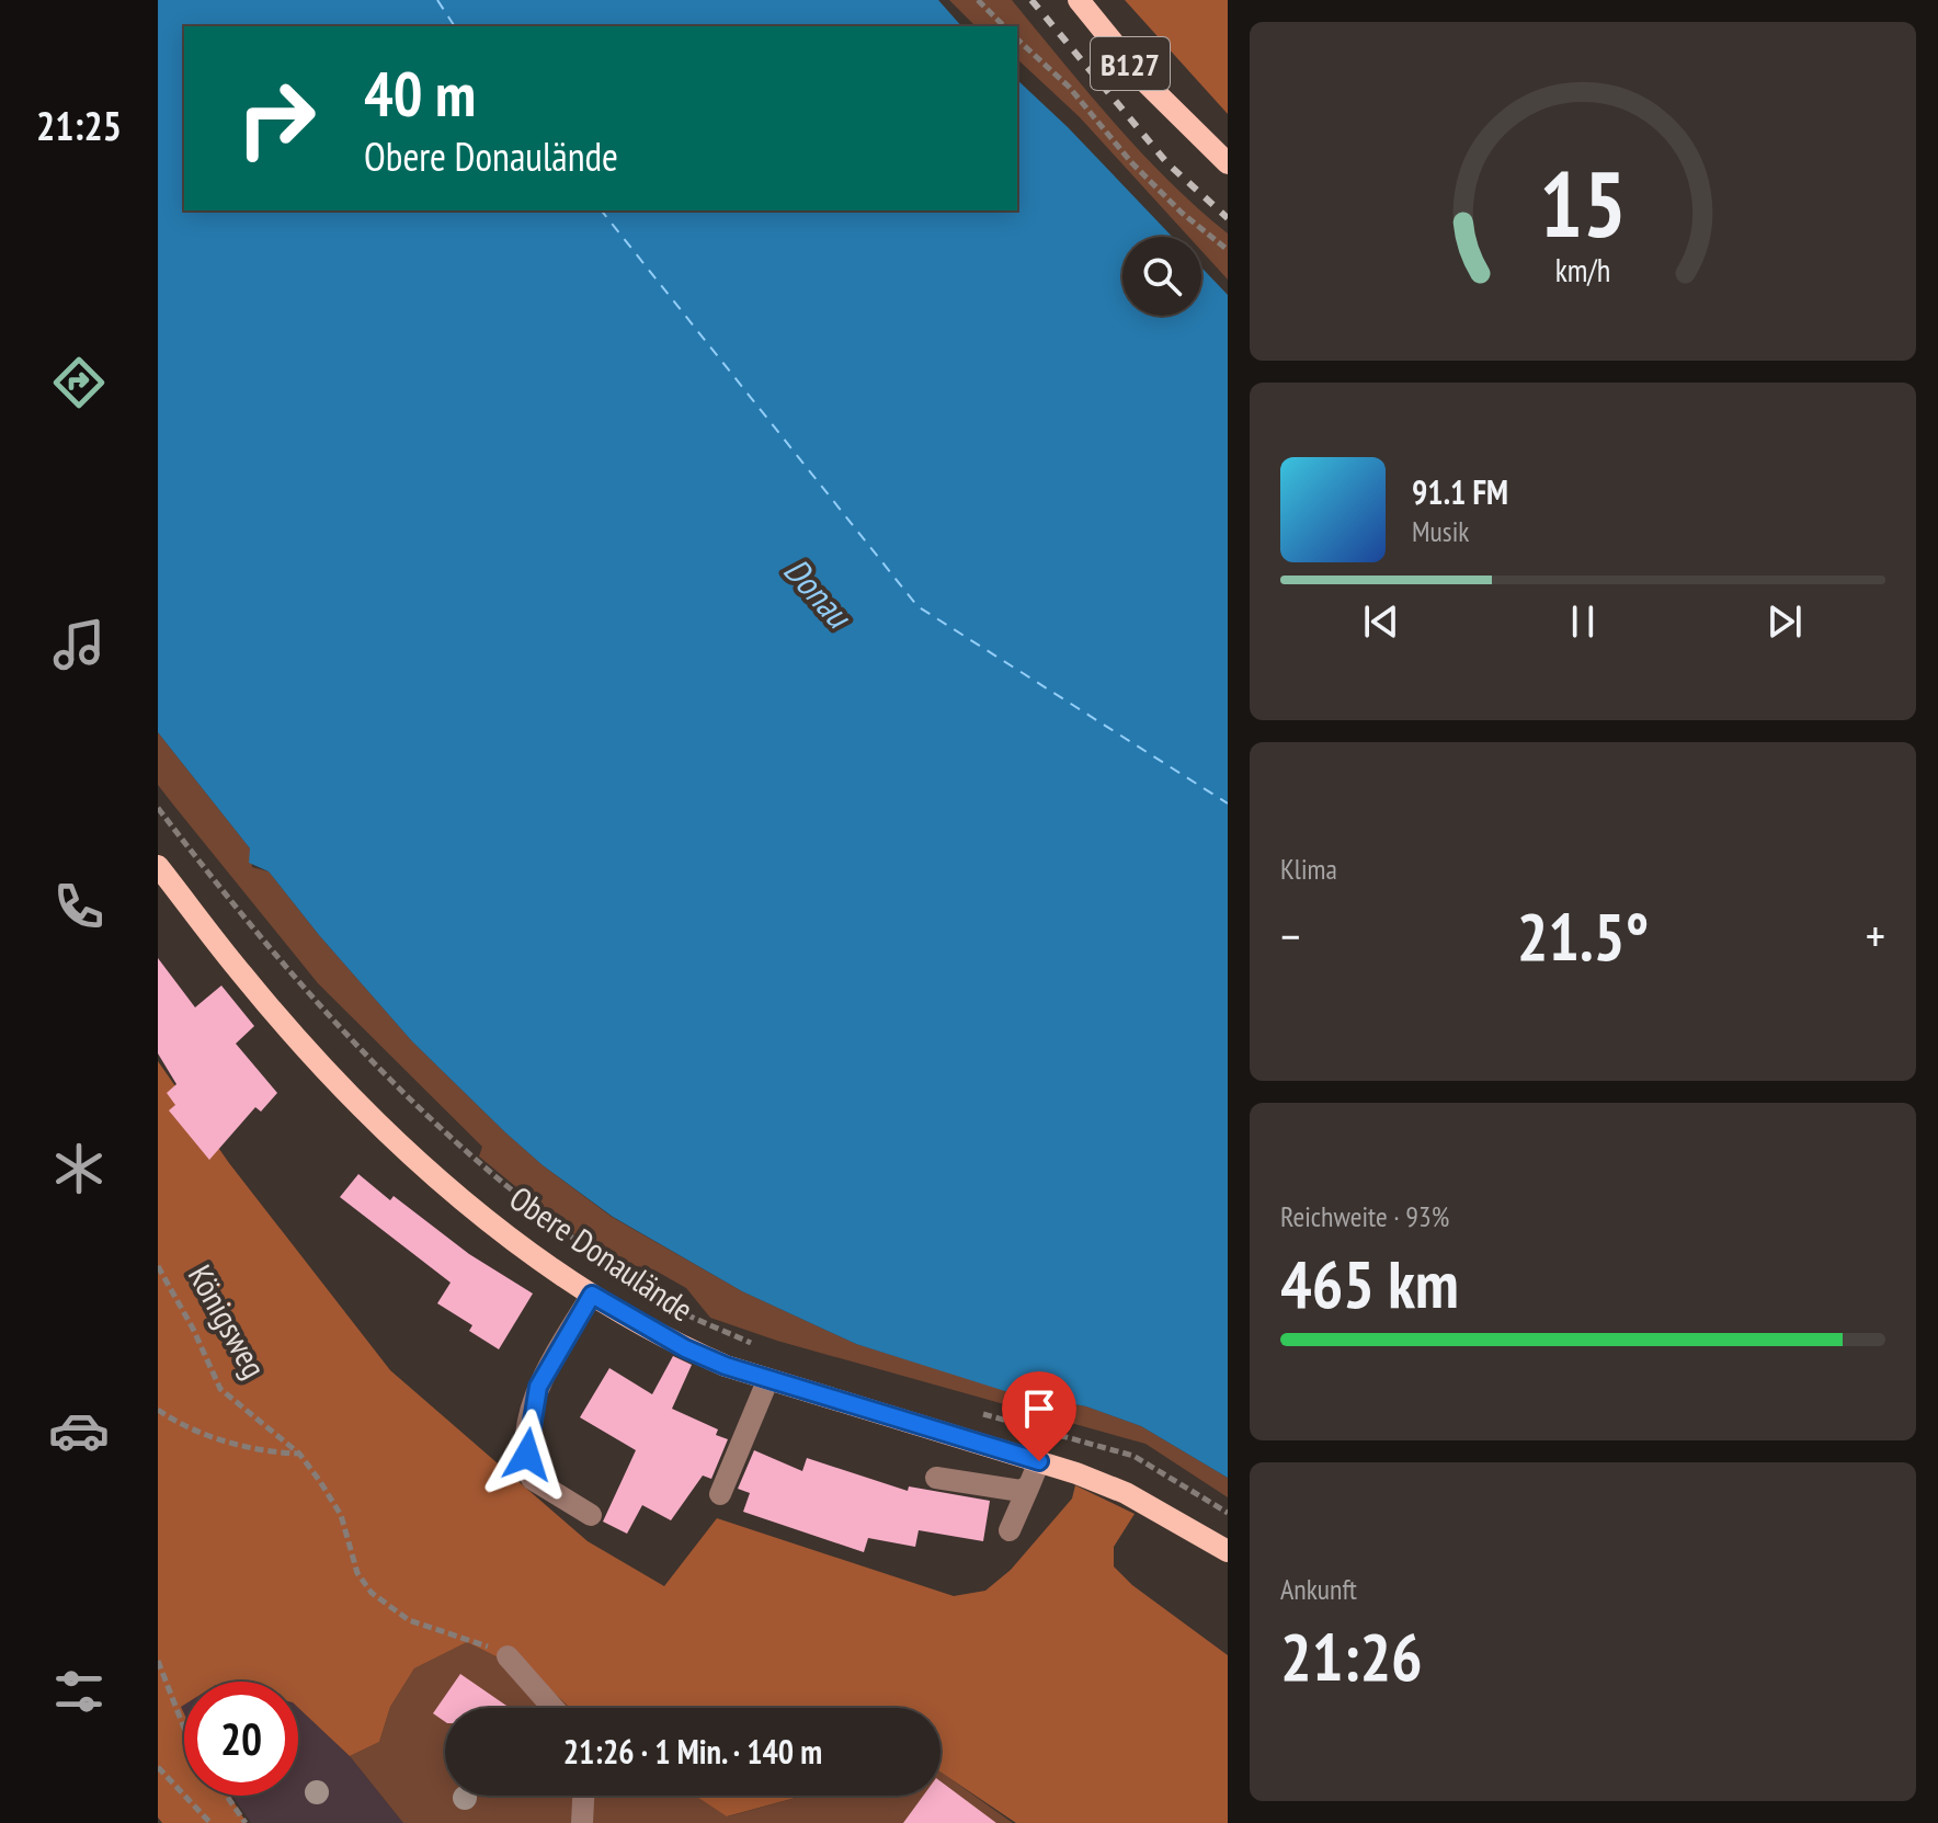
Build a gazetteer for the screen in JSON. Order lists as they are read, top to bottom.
{
  "streets": {
    "main road": ["B127", "Obere Donaulände"],
    "path": ["Königsweg"]
  },
  "water": ["Donau"],
  "page": {
    "tabs": "21:25",
    "turn": ["40 m", "Obere Donaulände"],
    "song": ["91.1 FM", "Musik"],
    "tile": [
      "Klima",
      ["Reichweite · 93%", "465 km"],
      ["Ankunft", "21:26"]
    ],
    "heat": ["−", "21.5°", "+"],
    "limit": "20",
    "trip": "21:26 · 1 Min. · 140 m",
    "gauge": ["15", "km/h"]
  }
}
